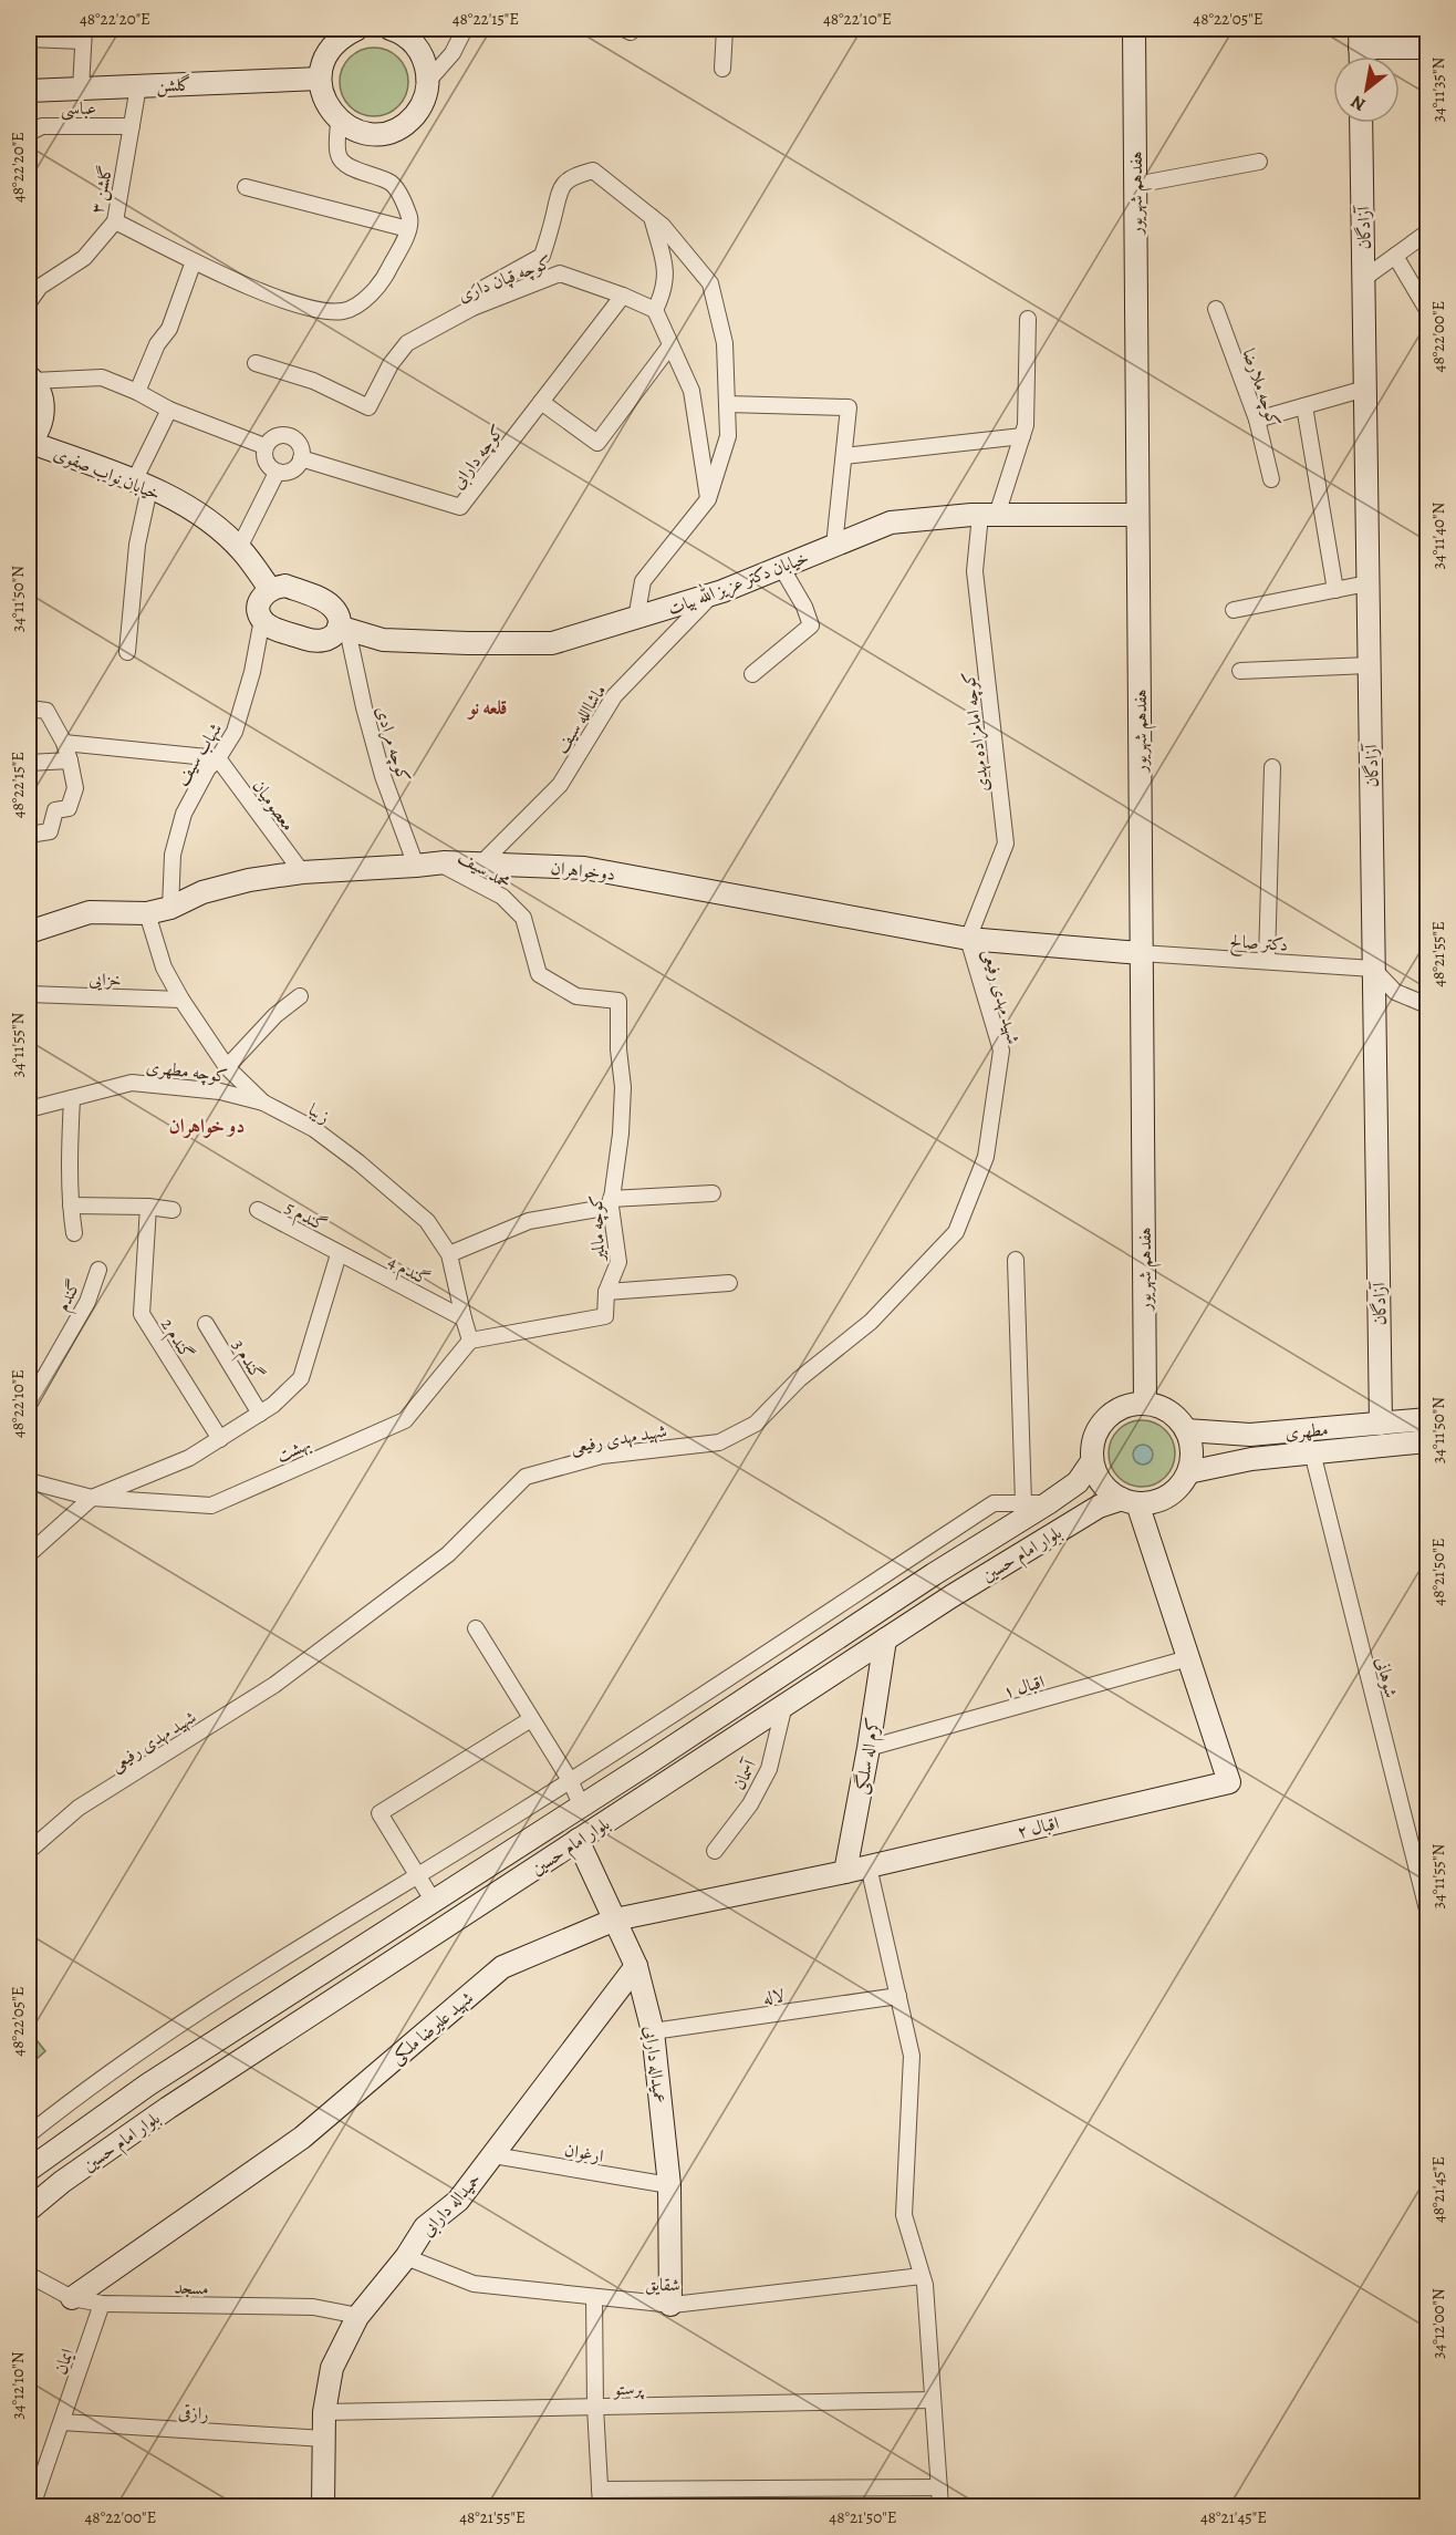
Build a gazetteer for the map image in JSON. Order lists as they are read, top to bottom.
{
  "streets": {
    "street": [
      "گلشن",
      "عباسی",
      "گلشن ۳",
      "هفدهم شهریور",
      "آزادگان",
      "کوچه قپان داری",
      "کوچه ملارضا",
      "کوچه دارابی",
      "خیابان نواب صفوی",
      "خیابان دکتر عزیز الله بیات",
      "ماشاالله سیف",
      "کوچه امامزاده مهدی",
      "کوچه مرادی",
      "شهاب سیف",
      "معصومیان",
      "محمد سیف",
      "دوخواهران",
      "دکتر صالح",
      "خزایی",
      "شهید مهدی رفیعی",
      "کوچه مطهری",
      "زیبا",
      "گندم 5",
      "کوچه مالمیر",
      "گندم 4",
      "گندم",
      "گندم 2",
      "گندم 3",
      "مطهری",
      "بهشت",
      "بلوار امام حسین",
      "شوهانی",
      "اقبال ۱",
      "کرم اله سلگی",
      "آسمان",
      "اقبال ۲",
      "لاله",
      "شهید علیرضا ملکی",
      "عمیداله دارابی",
      "ارغوان",
      "حمیداله دارابی",
      "شقایق",
      "مسجد",
      "ایمان",
      "پرستو",
      "رازقی"
    ]
  },
  "crossings": [
    ["گلشن", "گلشن ۳"],
    ["عباسی", "گلشن ۳"],
    ["هفدهم شهریور", "خیابان دکتر عزیز الله بیات"],
    ["هفدهم شهریور", "دوخواهران"],
    ["هفدهم شهریور", "دکتر صالح"],
    ["هفدهم شهریور", "مطهری"],
    ["هفدهم شهریور", "بلوار امام حسین"],
    ["آزادگان", "دکتر صالح"],
    ["آزادگان", "مطهری"],
    ["کوچه قپان داری", "کوچه دارابی"],
    ["خیابان دکتر عزیز الله بیات", "ماشاالله سیف"],
    ["خیابان دکتر عزیز الله بیات", "کوچه امامزاده مهدی"],
    ["خیابان دکتر عزیز الله بیات", "کوچه مرادی"],
    ["ماشاالله سیف", "دوخواهران"],
    ["کوچه امامزاده مهدی", "دوخواهران"],
    ["کوچه امامزاده مهدی", "شهید مهدی رفیعی"],
    ["کوچه مرادی", "دوخواهران"],
    ["شهاب سیف", "معصومیان"],
    ["شهاب سیف", "دوخواهران"],
    ["معصومیان", "دوخواهران"],
    ["محمد سیف", "دوخواهران"],
    ["محمد سیف", "کوچه مالمیر"],
    ["دوخواهران", "دکتر صالح"],
    ["دوخواهران", "شهید مهدی رفیعی"],
    ["دوخواهران", "زیبا"],
    ["خزایی", "زیبا"],
    ["کوچه مطهری", "زیبا"],
    ["زیبا", "کوچه مالمیر"],
    ["زیبا", "گندم 4"],
    ["زیبا", "بهشت"],
    ["گندم 5", "گندم 4"],
    ["کوچه مالمیر", "بهشت"],
    ["مطهری", "بلوار امام حسین"],
    ["مطهری", "شوهانی"],
    ["بلوار امام حسین", "کرم اله سلگی"],
    ["بلوار امام حسین", "آسمان"],
    ["بلوار امام حسین", "عمیداله دارابی"],
    ["اقبال ۱", "کرم اله سلگی"],
    ["اقبال ۱", "اقبال ۲"],
    ["کرم اله سلگی", "اقبال ۲"],
    ["کرم اله سلگی", "شهید علیرضا ملکی"],
    ["اقبال ۲", "شهید علیرضا ملکی"],
    ["لاله", "عمیداله دارابی"],
    ["شهید علیرضا ملکی", "عمیداله دارابی"],
    ["شهید علیرضا ملکی", "مسجد"],
    ["عمیداله دارابی", "ارغوان"],
    ["عمیداله دارابی", "حمیداله دارابی"],
    ["عمیداله دارابی", "شقایق"],
    ["ارغوان", "حمیداله دارابی"],
    ["حمیداله دارابی", "شقایق"],
    ["حمیداله دارابی", "مسجد"],
    ["حمیداله دارابی", "پرستو"],
    ["حمیداله دارابی", "رازقی"],
    ["مسجد", "ایمان"],
    ["ایمان", "رازقی"]
  ],
  "districts": ["قلعه نو", "دو خواهران"],
  "north": "bottom left",
  "coordinates": [
    "48°22'20\"E",
    "48°22'15\"E",
    "48°22'10\"E",
    "48°22'05\"E",
    "34°11'35\"N",
    "48°22'00\"E",
    "34°11'40\"N",
    "34°11'50\"N",
    "48°21'55\"E",
    "34°11'55\"N",
    "48°21'50\"E",
    "48°21'45\"E",
    "34°12'00\"N",
    "34°12'10\"N"
  ]
}
